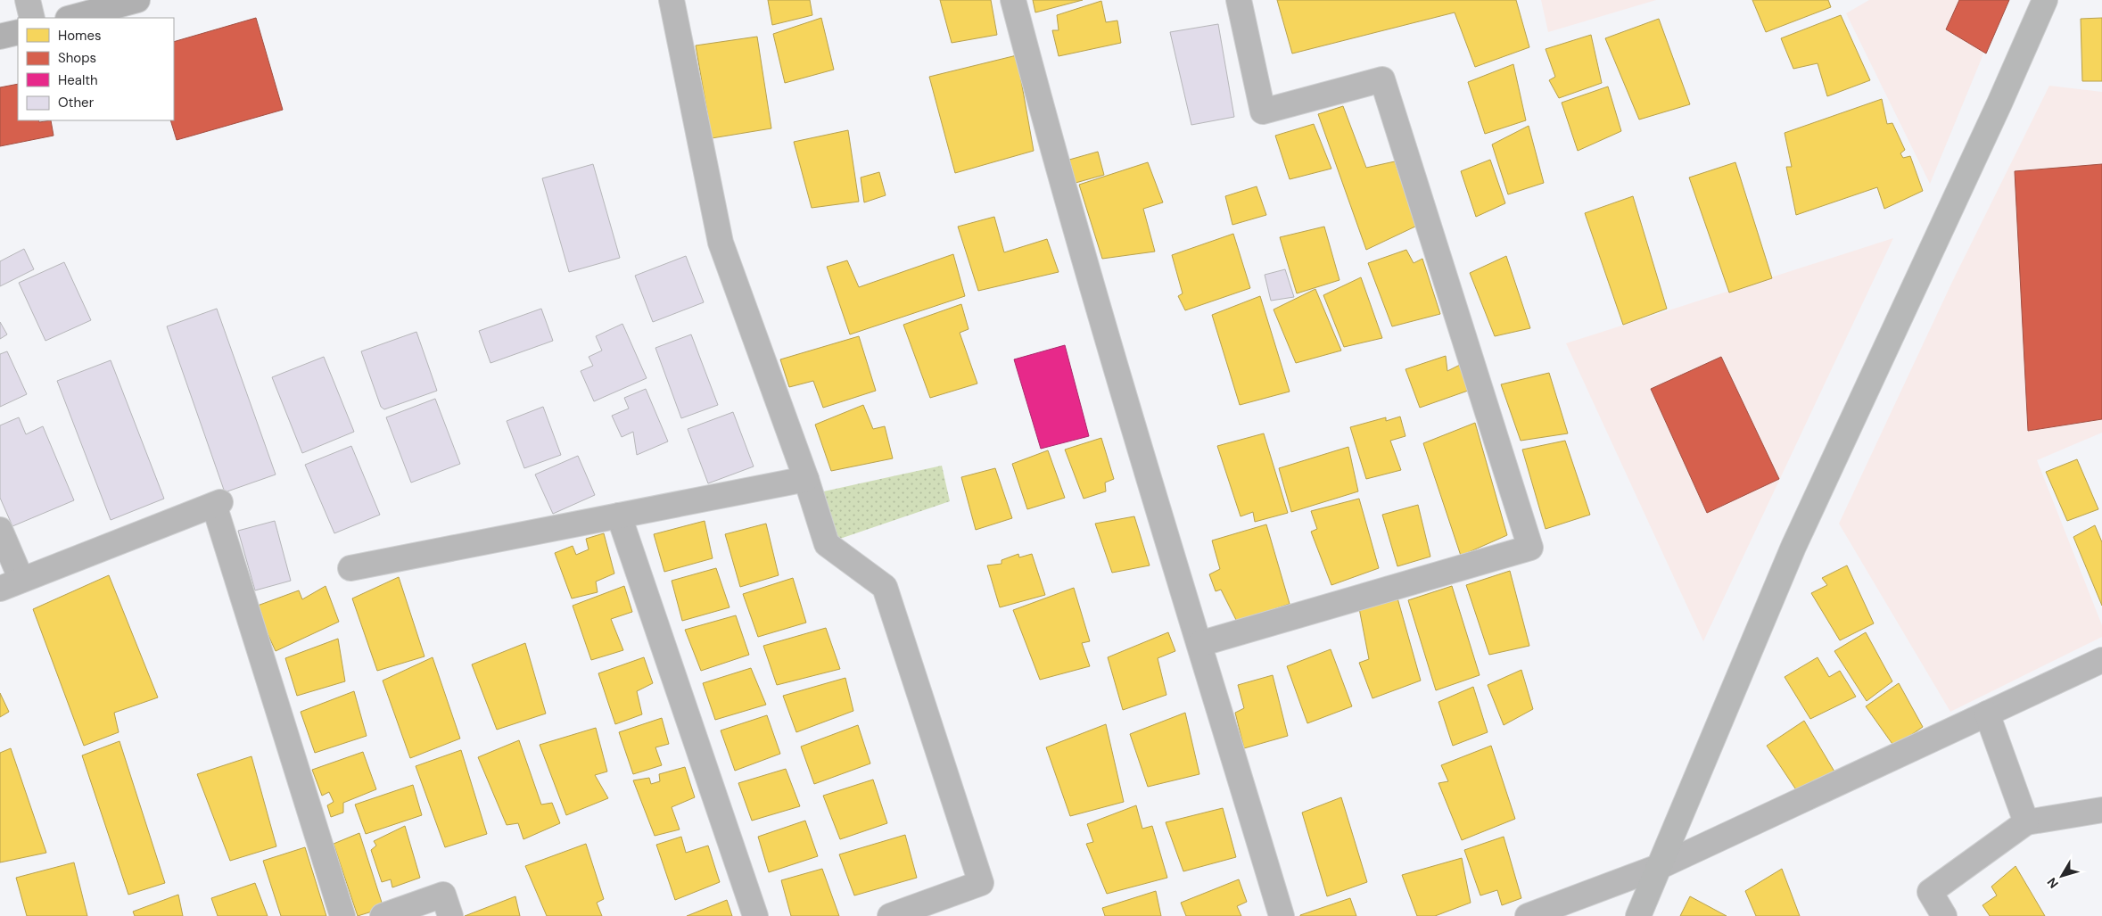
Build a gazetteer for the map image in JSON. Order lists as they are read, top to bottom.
{
  "legend": [
    "Homes",
    "Shops",
    "Health",
    "Other"
  ],
  "north": "bottom left"
}
